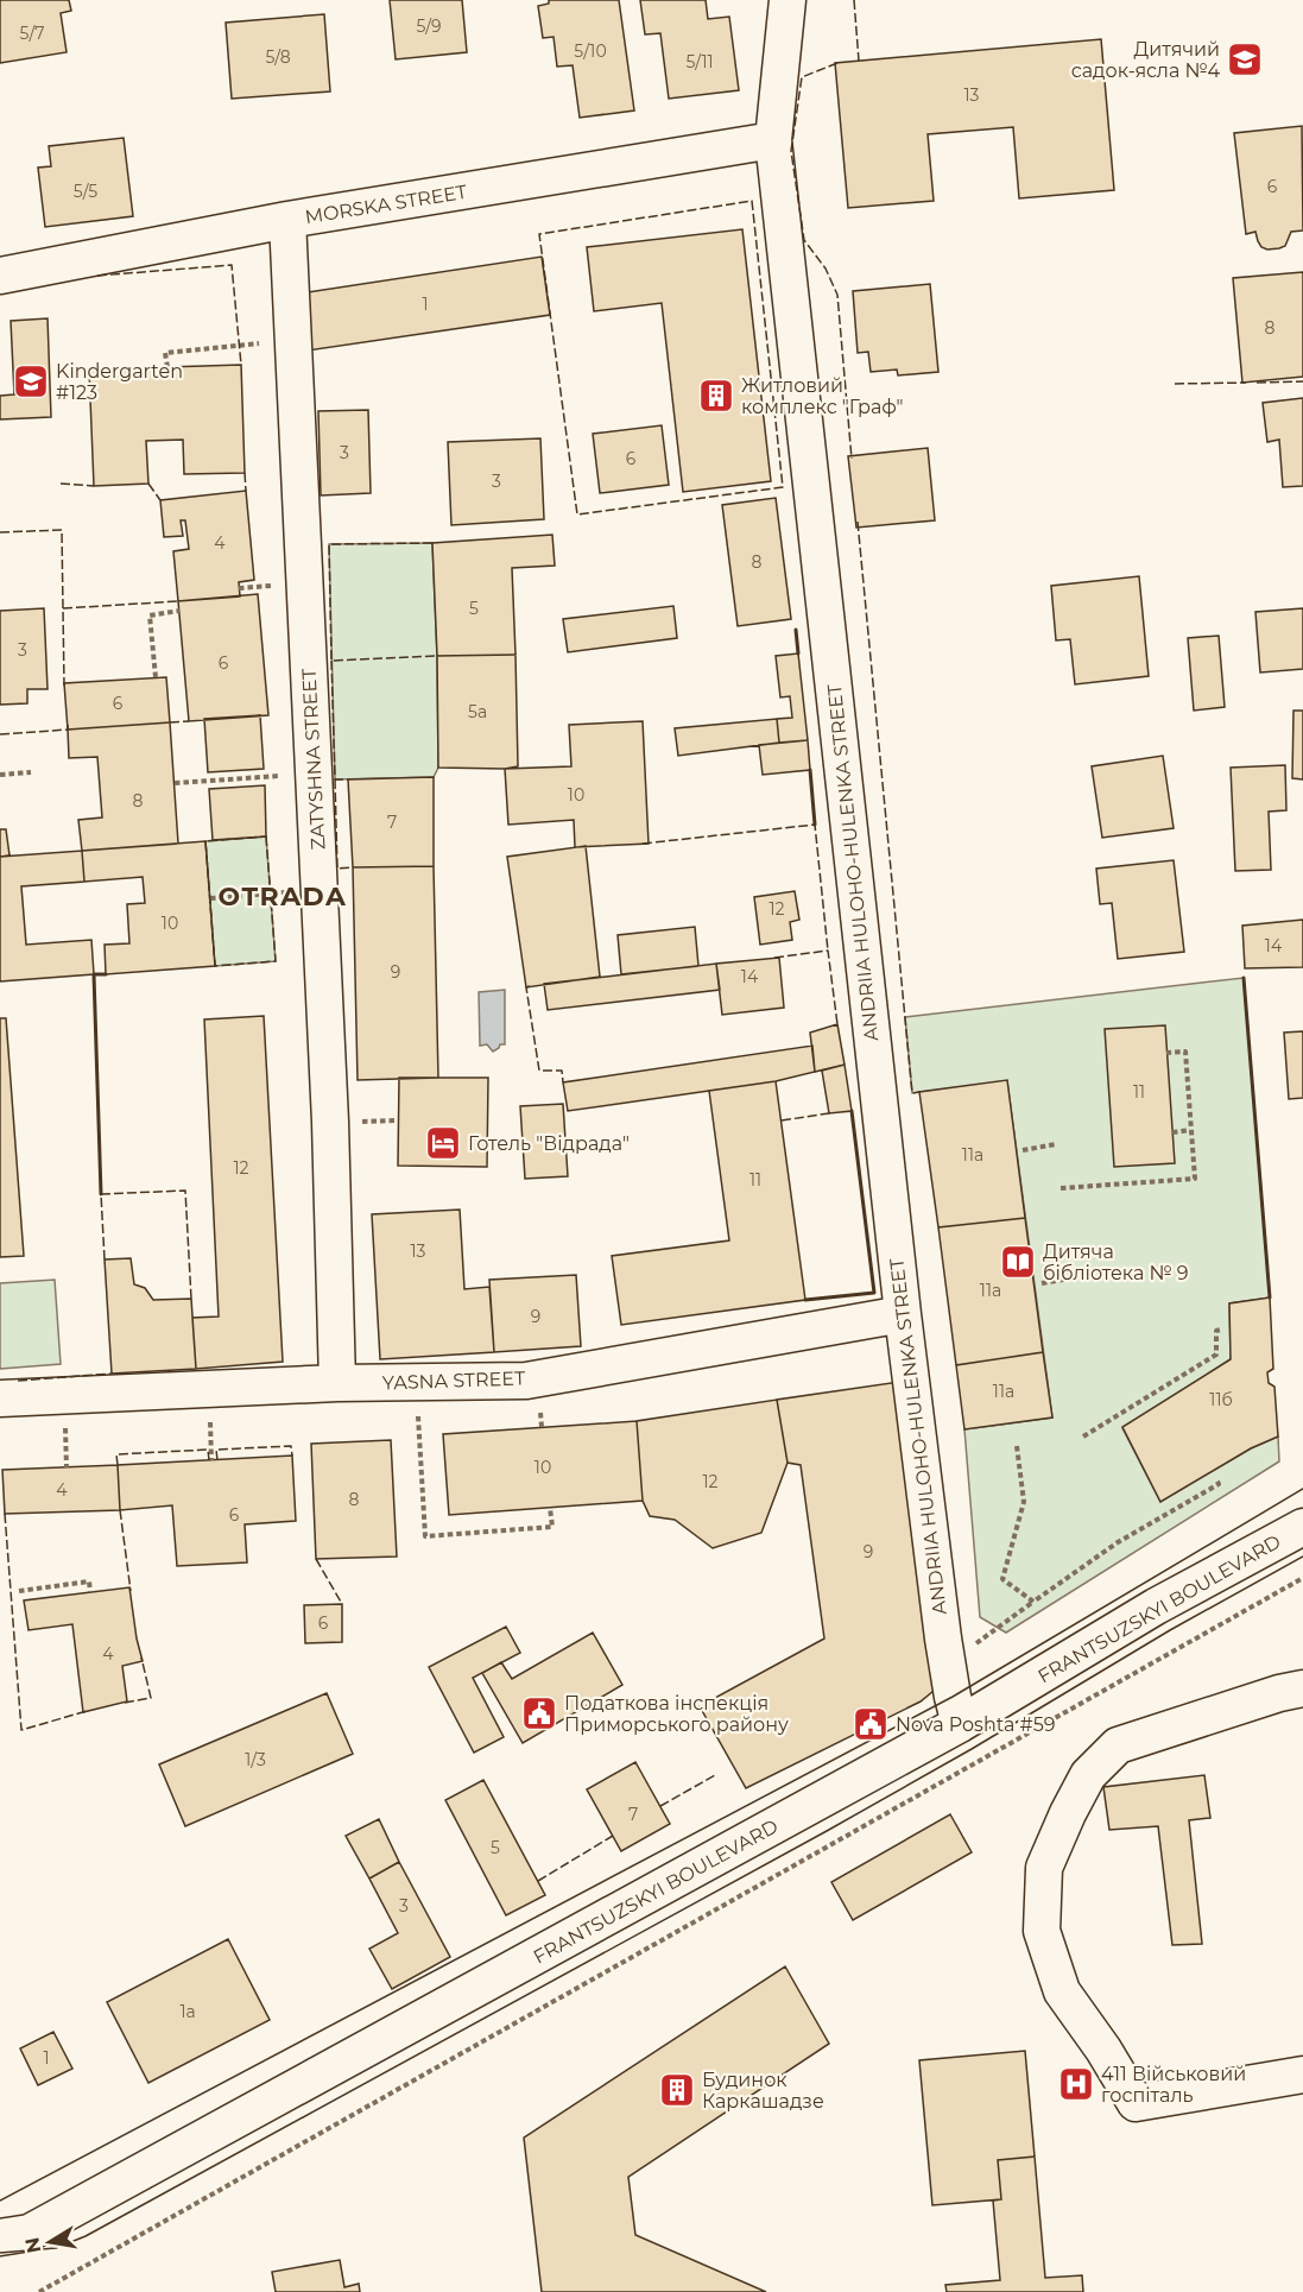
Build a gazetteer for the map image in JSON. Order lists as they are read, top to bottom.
{
  "streets": {
    "street": [
      "MORSKA STREET",
      "ZATYSHNA STREET",
      "ANDRIIA HULOHO-HULENKA STREET",
      "YASNA STREET",
      "FRANTSUZSKYI BOULEVARD"
    ]
  },
  "crossings": [
    ["MORSKA STREET", "ZATYSHNA STREET"],
    ["MORSKA STREET", "ANDRIIA HULOHO-HULENKA STREET"],
    ["ZATYSHNA STREET", "YASNA STREET"],
    ["ANDRIIA HULOHO-HULENKA STREET", "YASNA STREET"],
    ["ANDRIIA HULOHO-HULENKA STREET", "FRANTSUZSKYI BOULEVARD"]
  ],
  "districts": ["OTRADA"],
  "places": {
    "school or university": ["Дитячий садок-ясла №4", "Kindergarten #123"],
    "building": ["Житловий комплекс \"Граф\"", "Будинок Каркашадзе"],
    "hotel": ["Готель \"Відрада\""],
    "library": ["Дитяча бібліотека № 9"],
    "public building": ["Податкова інспекція Приморського району", "Nova Poshta #59"],
    "hospital": ["411 Військовий госпіталь"]
  },
  "house_numbers": [
    "5/9",
    "5/7",
    "5/10",
    "5/8",
    "5/11",
    "13",
    "6",
    "5/5",
    "1",
    "8",
    "3",
    "6",
    "3",
    "4",
    "8",
    "5",
    "3",
    "6",
    "6",
    "5а",
    "10",
    "8",
    "7",
    "12",
    "10",
    "14",
    "9",
    "14",
    "11",
    "11а",
    "12",
    "11",
    "13",
    "11а",
    "9",
    "11а",
    "11б",
    "10",
    "12",
    "4",
    "8",
    "6",
    "9",
    "6",
    "4",
    "1/3",
    "7",
    "5",
    "3",
    "1а",
    "1"
  ],
  "north": "left"
}
